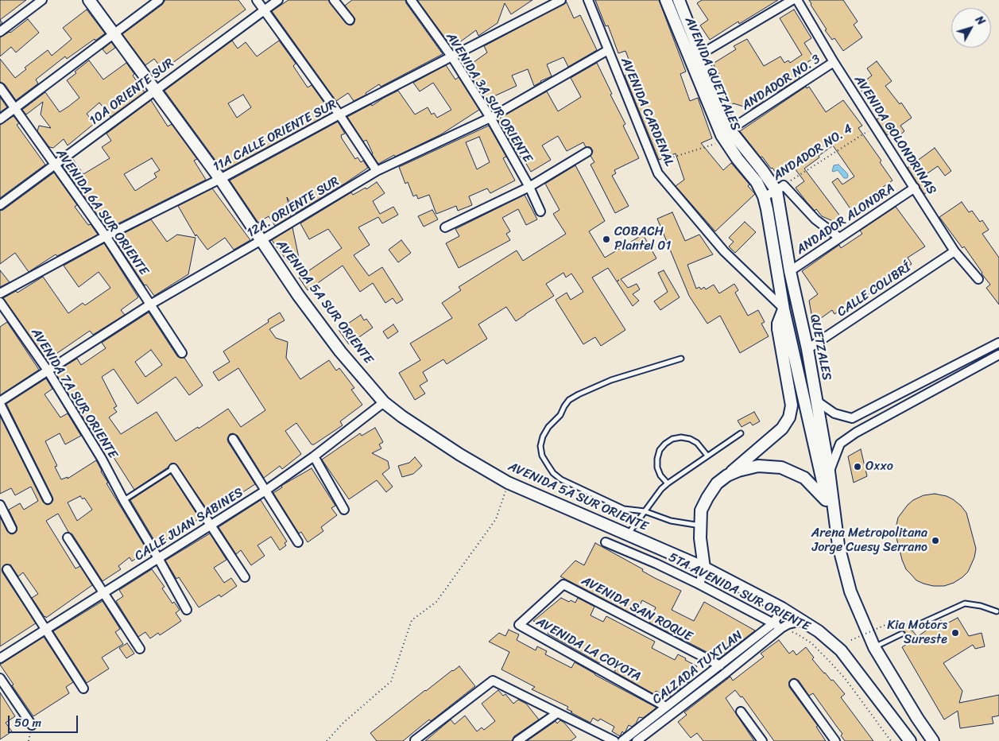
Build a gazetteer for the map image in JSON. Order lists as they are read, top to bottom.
{
  "streets": {
    "main road": ["AVENIDA QUETZALES", "AVENIDA 5A SUR ORIENTE", "QUETZALES"],
    "street": [
      "ANDADOR NO. 3",
      "10A ORIENTE SUR",
      "AVENIDA 3A SUR ORIENTE",
      "AVENIDA CARDENAL",
      "AVENIDA GOLONDRINAS",
      "11A CALLE ORIENTE SUR",
      "ANDADOR NO. 4",
      "12A. ORIENTE SUR",
      "AVENIDA 6A SUR ORIENTE",
      "ANDADOR ALONDRA",
      "CALLE COLIBRÍ",
      "AVENIDA 7A SUR ORIENTE",
      "CALLE JUAN SABINES",
      "5TA AVENIDA SUR ORIENTE",
      "AVENIDA SAN ROQUE",
      "AVENIDA LA COYOTA",
      "CALZADA TUXTLAN"
    ]
  },
  "crossings": [
    ["AVENIDA QUETZALES", "ANDADOR NO. 3"],
    ["AVENIDA QUETZALES", "ANDADOR NO. 4"],
    ["AVENIDA QUETZALES", "QUETZALES"],
    ["ANDADOR NO. 3", "AVENIDA GOLONDRINAS"],
    ["10A ORIENTE SUR", "AVENIDA 6A SUR ORIENTE"],
    ["10A ORIENTE SUR", "AVENIDA 5A SUR ORIENTE"],
    ["AVENIDA 3A SUR ORIENTE", "11A CALLE ORIENTE SUR"],
    ["AVENIDA 3A SUR ORIENTE", "12A. ORIENTE SUR"],
    ["AVENIDA CARDENAL", "12A. ORIENTE SUR"],
    ["AVENIDA CARDENAL", "QUETZALES"],
    ["AVENIDA GOLONDRINAS", "ANDADOR NO. 4"],
    ["AVENIDA GOLONDRINAS", "ANDADOR ALONDRA"],
    ["AVENIDA GOLONDRINAS", "CALLE COLIBRÍ"],
    ["11A CALLE ORIENTE SUR", "AVENIDA 6A SUR ORIENTE"],
    ["11A CALLE ORIENTE SUR", "AVENIDA 5A SUR ORIENTE"],
    ["ANDADOR NO. 4", "QUETZALES"],
    ["12A. ORIENTE SUR", "AVENIDA 6A SUR ORIENTE"],
    ["12A. ORIENTE SUR", "AVENIDA 5A SUR ORIENTE"],
    ["12A. ORIENTE SUR", "AVENIDA 7A SUR ORIENTE"],
    ["ANDADOR ALONDRA", "QUETZALES"],
    ["CALLE COLIBRÍ", "QUETZALES"],
    ["AVENIDA 5A SUR ORIENTE", "CALLE JUAN SABINES"],
    ["AVENIDA 5A SUR ORIENTE", "CALZADA TUXTLAN"],
    ["AVENIDA 7A SUR ORIENTE", "CALLE JUAN SABINES"],
    ["5TA AVENIDA SUR ORIENTE", "CALZADA TUXTLAN"],
    ["AVENIDA SAN ROQUE", "AVENIDA LA COYOTA"],
    ["AVENIDA SAN ROQUE", "CALZADA TUXTLAN"],
    ["AVENIDA LA COYOTA", "CALZADA TUXTLAN"]
  ],
  "places": [
    "COBACH Plantel 01",
    "Oxxo",
    "Arena Metropolitana Jorge Cuesy Serrano",
    "Kia Motors Sureste"
  ],
  "scale_bar": "50 m",
  "north": "top right"
}
